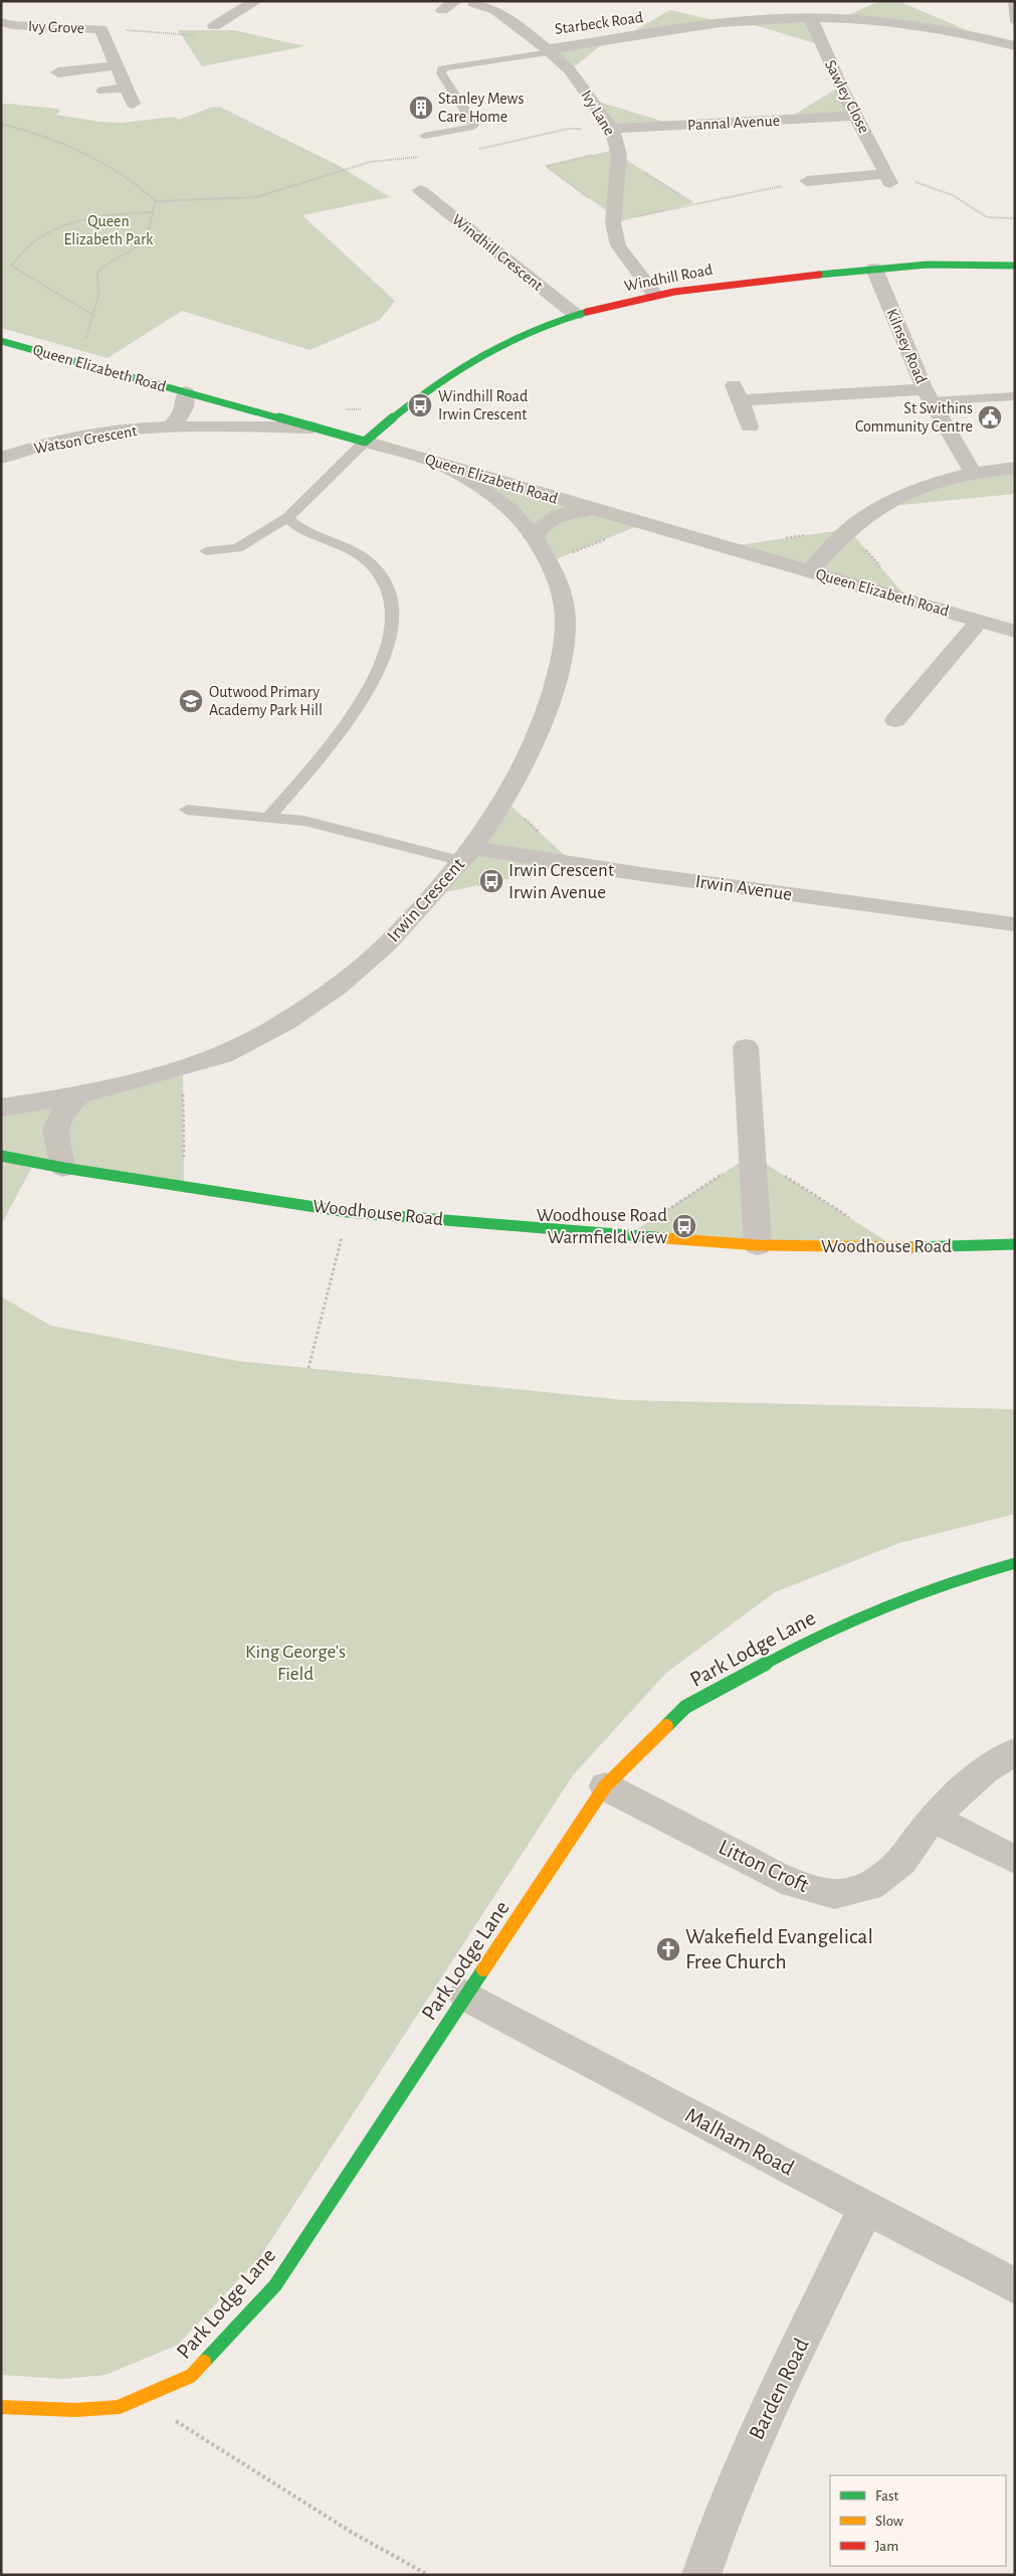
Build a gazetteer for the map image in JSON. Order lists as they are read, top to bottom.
{
  "streets": {
    "street": [
      "Starbeck Road",
      "Ivy Grove",
      "Sawley Close",
      "Ivy Lane",
      "Pannal Avenue",
      "Windhill Crescent",
      "Windhill Road",
      "Kilnsey Road",
      "Queen Elizabeth Road",
      "Watson Crescent",
      "Irwin Avenue",
      "Irwin Crescent",
      "Woodhouse Road",
      "Park Lodge Lane",
      "Litton Croft",
      "Malham Road",
      "Barden Road"
    ]
  },
  "crossings": [
    ["Starbeck Road", "Sawley Close"],
    ["Starbeck Road", "Ivy Lane"],
    ["Sawley Close", "Pannal Avenue"],
    ["Ivy Lane", "Pannal Avenue"],
    ["Ivy Lane", "Windhill Road"],
    ["Windhill Crescent", "Windhill Road"],
    ["Windhill Road", "Kilnsey Road"],
    ["Windhill Road", "Queen Elizabeth Road"],
    ["Queen Elizabeth Road", "Watson Crescent"],
    ["Queen Elizabeth Road", "Irwin Crescent"],
    ["Irwin Avenue", "Irwin Crescent"],
    ["Park Lodge Lane", "Litton Croft"],
    ["Park Lodge Lane", "Malham Road"],
    ["Malham Road", "Barden Road"]
  ],
  "parks": ["Queen Elizabeth Park", "King George's Field"],
  "places": {
    "building": ["Stanley Mews Care Home"],
    "bus stop": ["Windhill Road Irwin Crescent", "Irwin Crescent Irwin Avenue", "Woodhouse Road Warmfield View"],
    "public building": ["St Swithins Community Centre"],
    "school or university": ["Outwood Primary Academy Park Hill"],
    "church": ["Wakefield Evangelical Free Church"]
  },
  "legend": ["Fast", "Slow", "Jam"]
}
